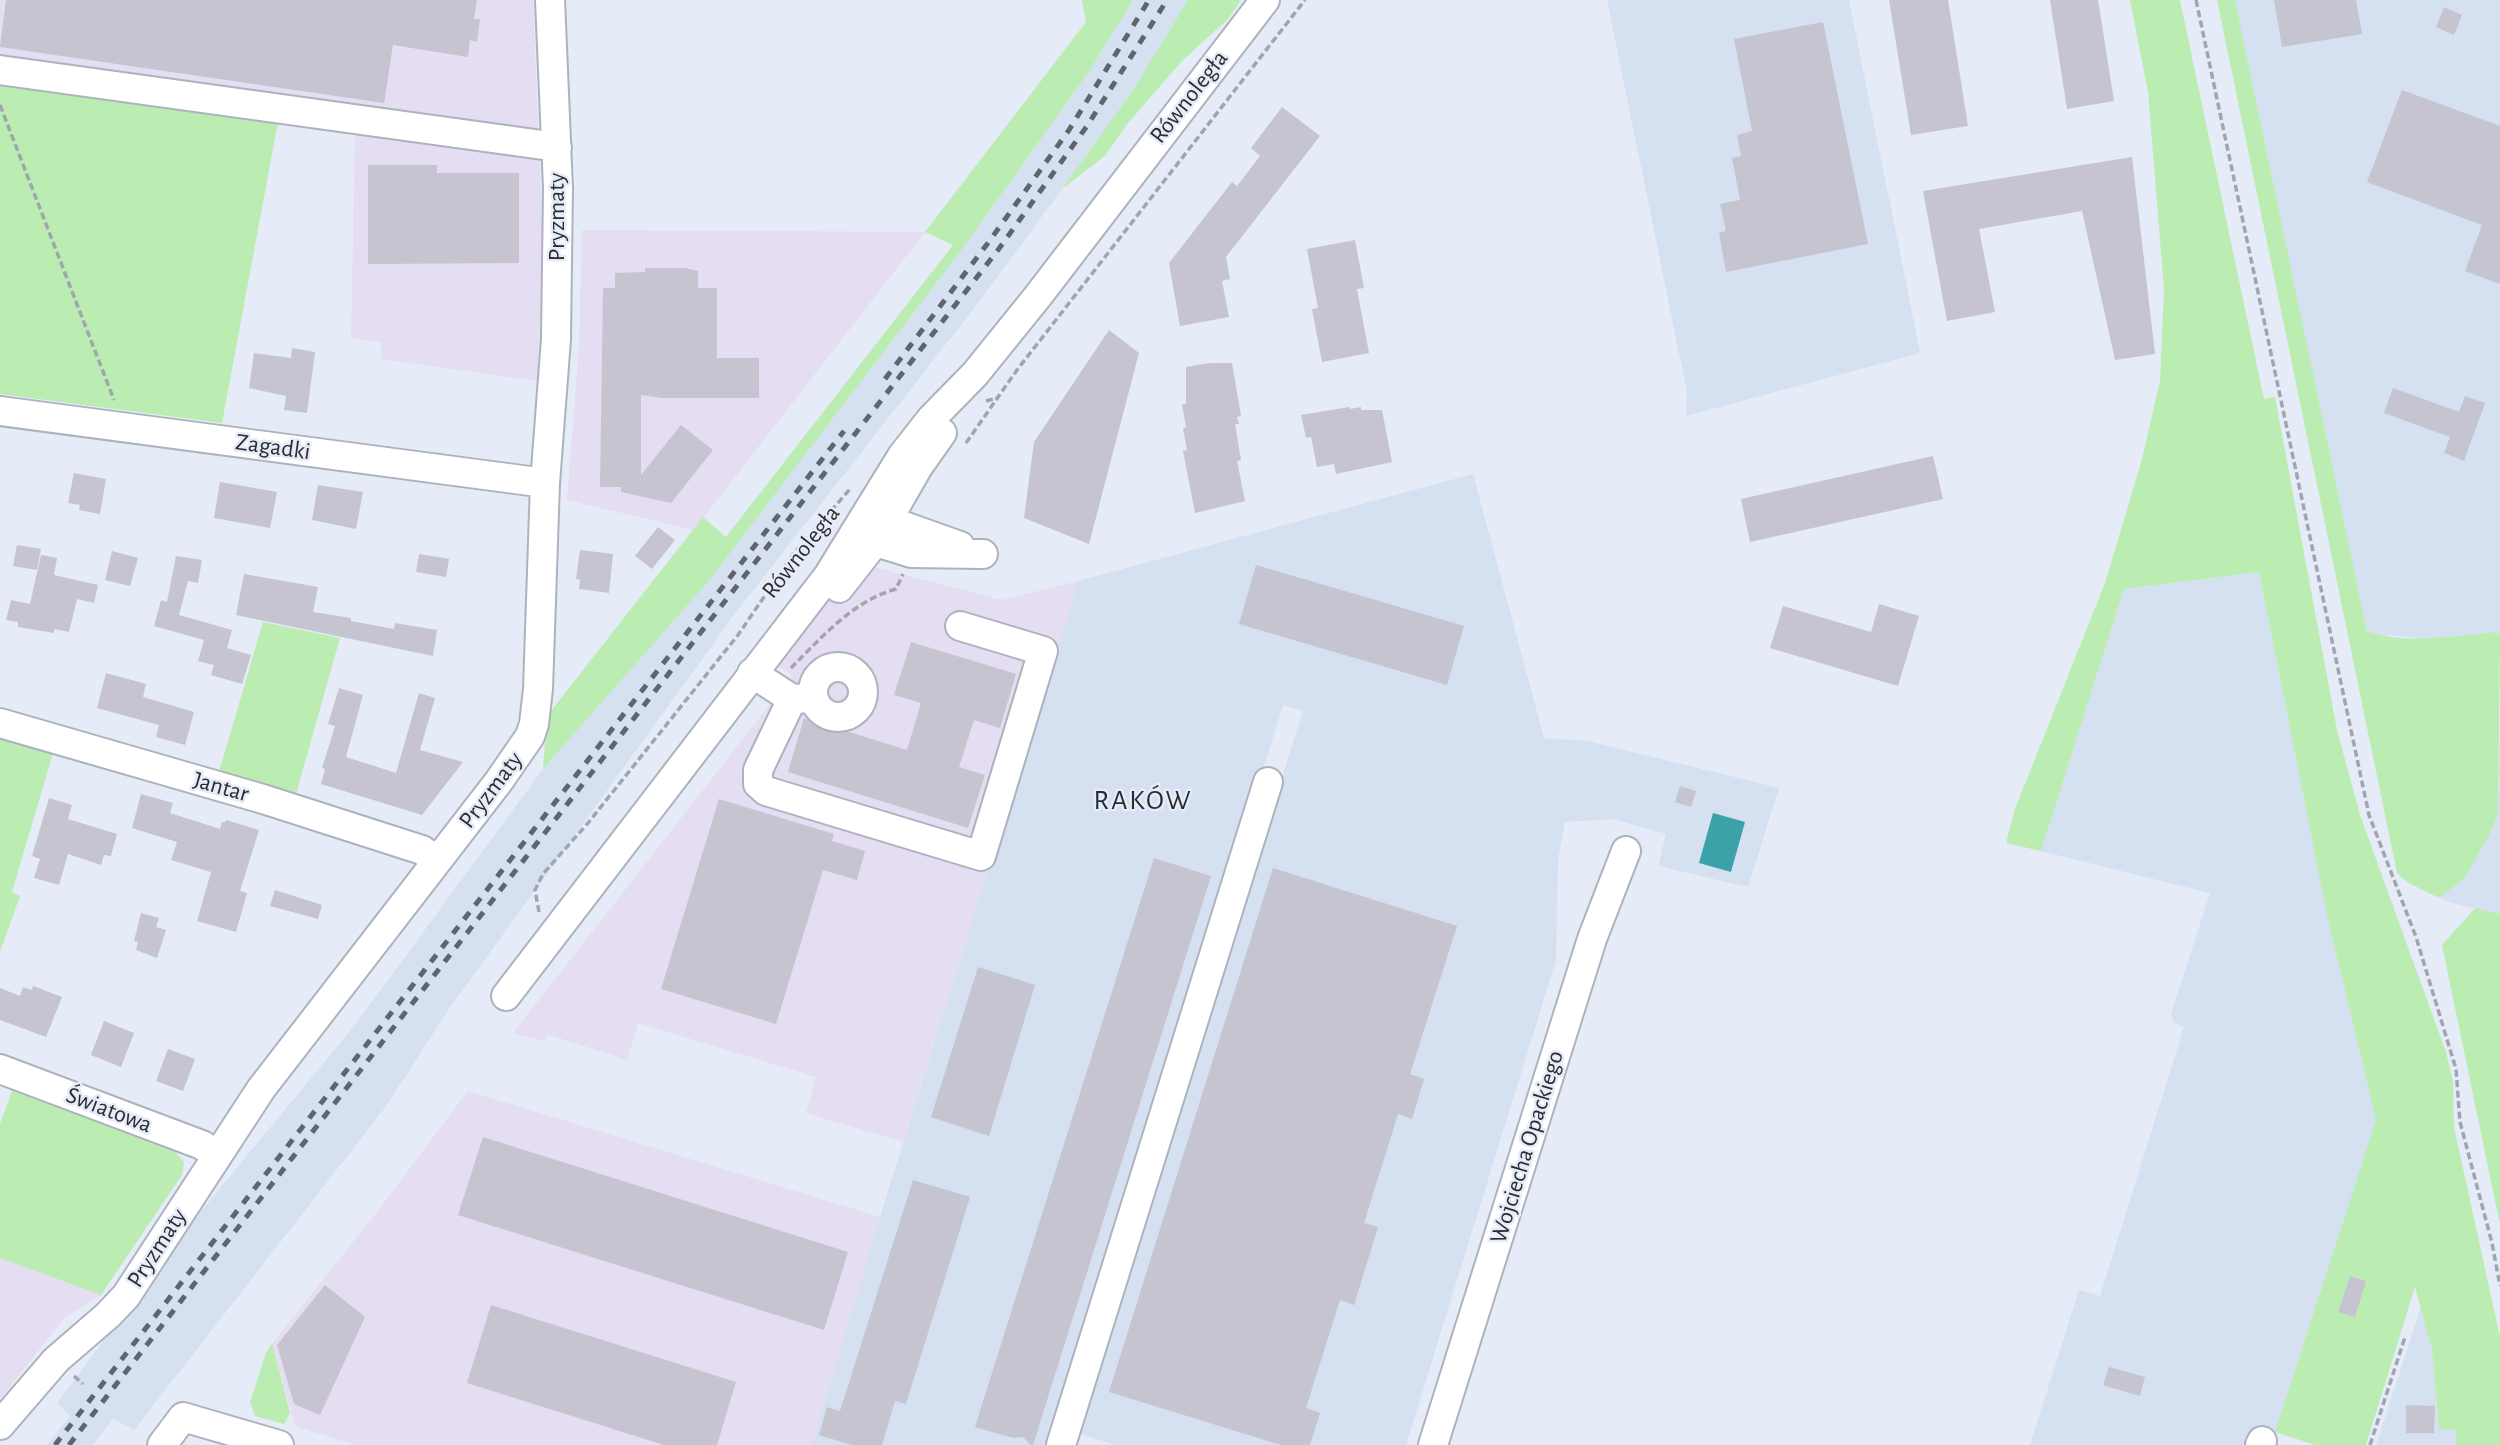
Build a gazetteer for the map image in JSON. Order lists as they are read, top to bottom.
{
  "streets": {
    "street": [
      "Równoległa",
      "Pryzmaty",
      "Zagadki",
      "Jantar",
      "Światowa",
      "Wojciecha Opackiego"
    ]
  },
  "crossings": [
    ["Pryzmaty", "Zagadki"],
    ["Pryzmaty", "Jantar"],
    ["Pryzmaty", "Światowa"]
  ],
  "districts": ["RAKÓW"]
}
